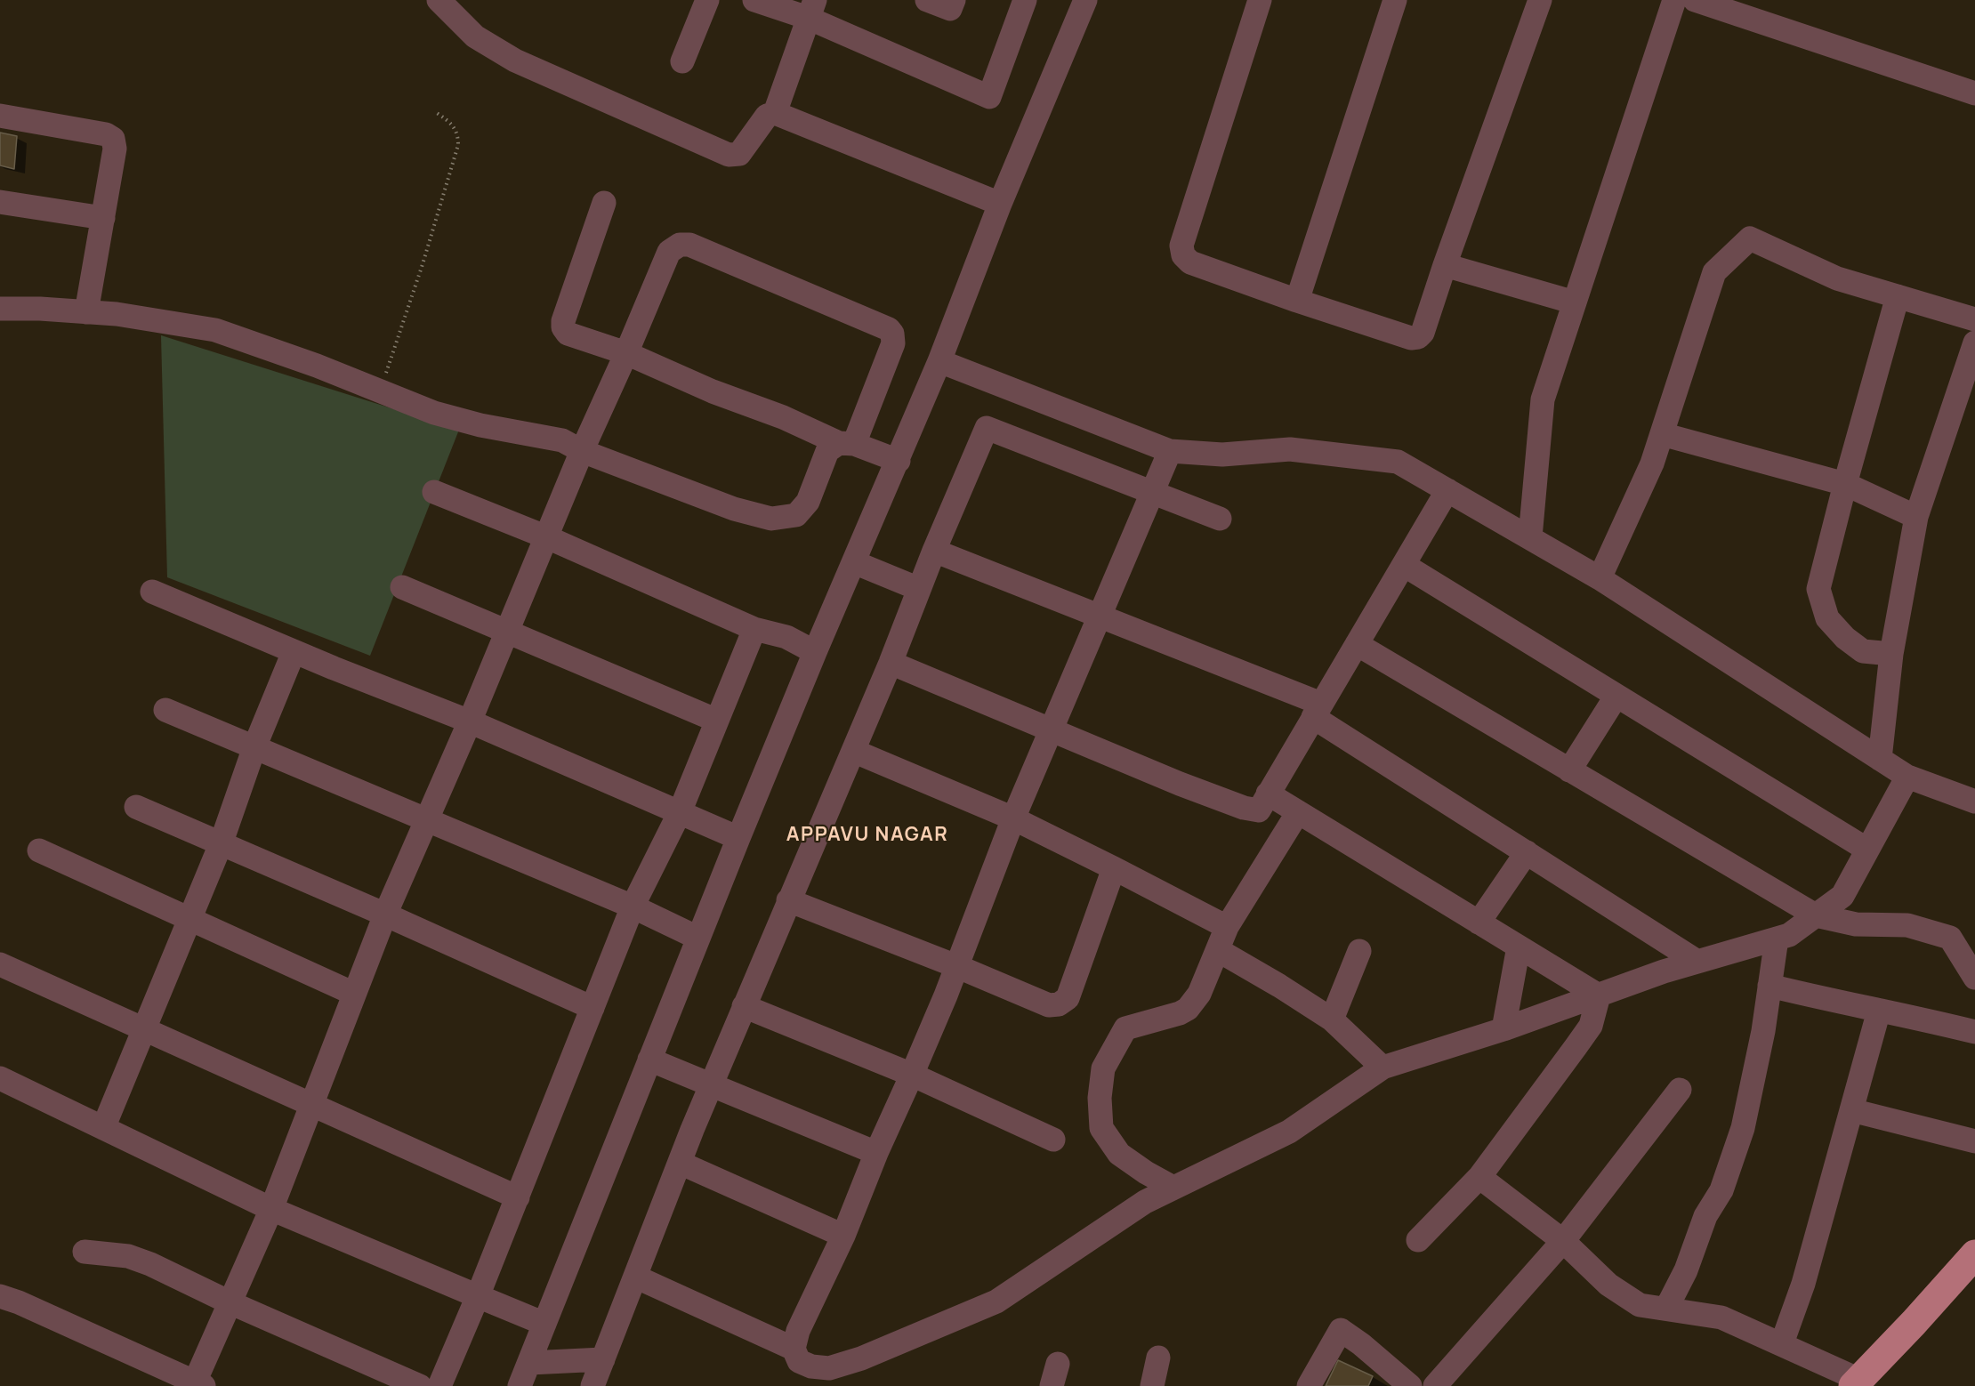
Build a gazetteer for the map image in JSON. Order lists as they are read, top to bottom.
{
  "districts": ["APPAVU NAGAR"]
}
